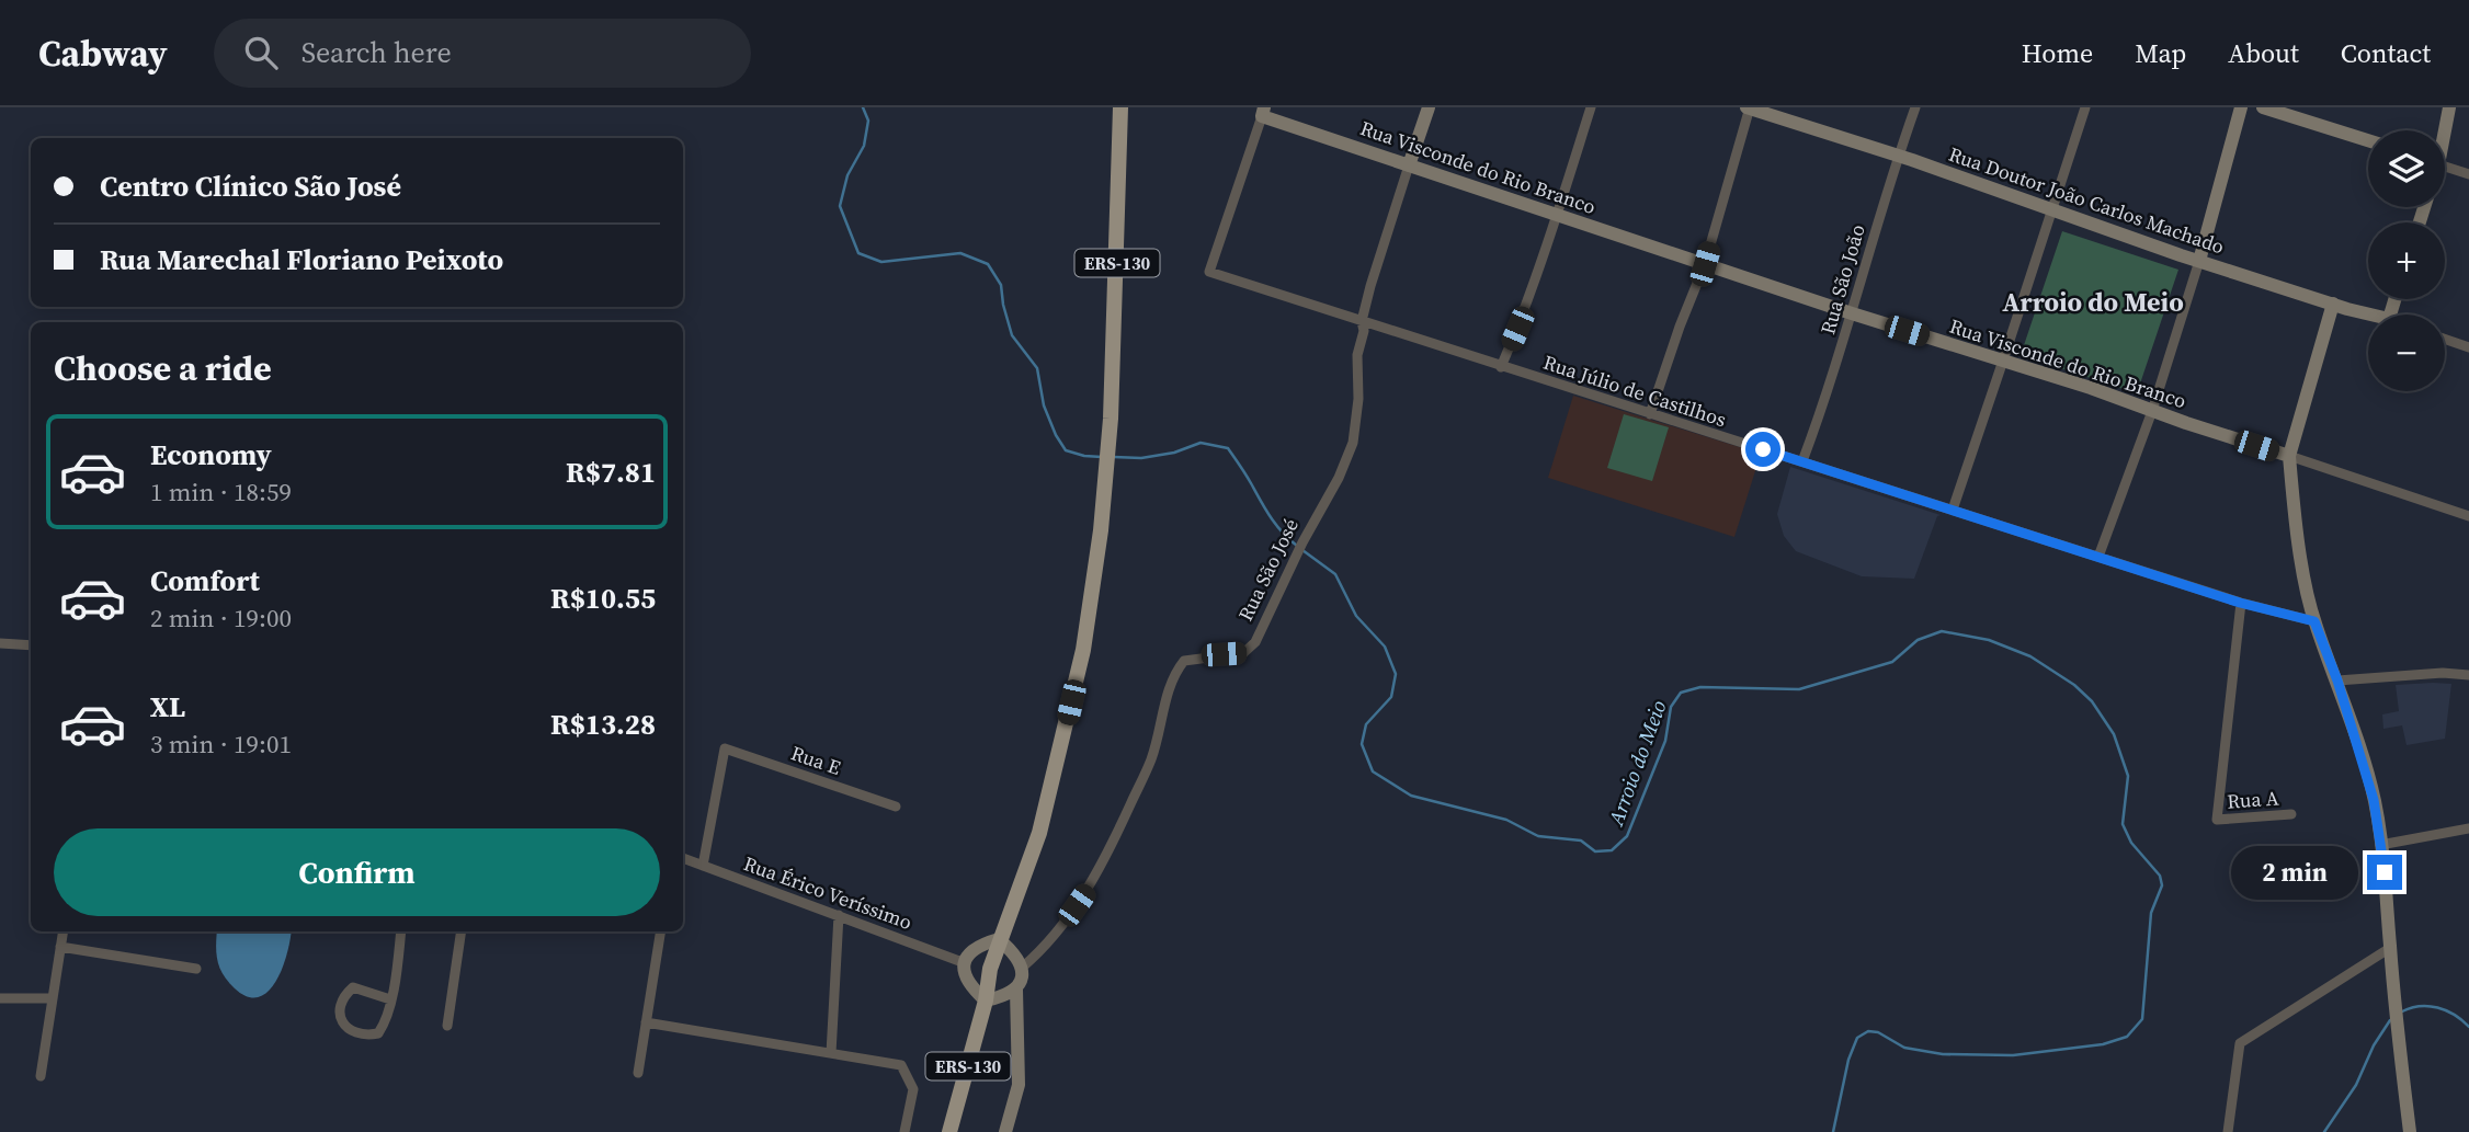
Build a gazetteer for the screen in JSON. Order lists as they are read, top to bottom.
{
  "streets": {
    "main road": [
      "Rua Visconde do Rio Branco",
      "Rua Doutor João Carlos Machado",
      "ERS-130",
      "Rua São José"
    ],
    "street": [
      "Rua São João",
      "Rua Júlio de Castilhos",
      "Rua E",
      "Rua A",
      "Rua Érico Veríssimo"
    ]
  },
  "crossings": [
    ["Rua Visconde do Rio Branco", "Rua São João"],
    ["Rua Visconde do Rio Branco", "Rua Júlio de Castilhos"],
    ["Rua Visconde do Rio Branco", "Rua São José"],
    ["Rua Doutor João Carlos Machado", "Rua São João"],
    ["Rua São João", "Rua Júlio de Castilhos"],
    ["Rua Júlio de Castilhos", "Rua São José"],
    ["Rua Júlio de Castilhos", "Rua A"],
    ["Rua E", "Rua Érico Veríssimo"]
  ],
  "districts": ["Arroio do Meio"],
  "water": ["Arroio do Meio"],
  "page": {
    "header": "Cabway",
    "search": "Search here",
    "nav": [
      "Home",
      "Map",
      "About",
      "Contact"
    ],
    "map_buttons": ["+", "−"],
    "banner": ["Centro Clínico São José", "Rua Marechal Floriano Peixoto"],
    "heading": "Choose a ride",
    "list": [
      {
        "name": "Economy",
        "note": "1 min · 18:59",
        "value": "R$7.81"
      },
      {
        "name": "Comfort",
        "note": "2 min · 19:00",
        "value": "R$10.55"
      },
      {
        "name": "XL",
        "note": "3 min · 19:01",
        "value": "R$13.28"
      }
    ],
    "buttons": "Confirm",
    "bubble": "2 min"
  }
}
